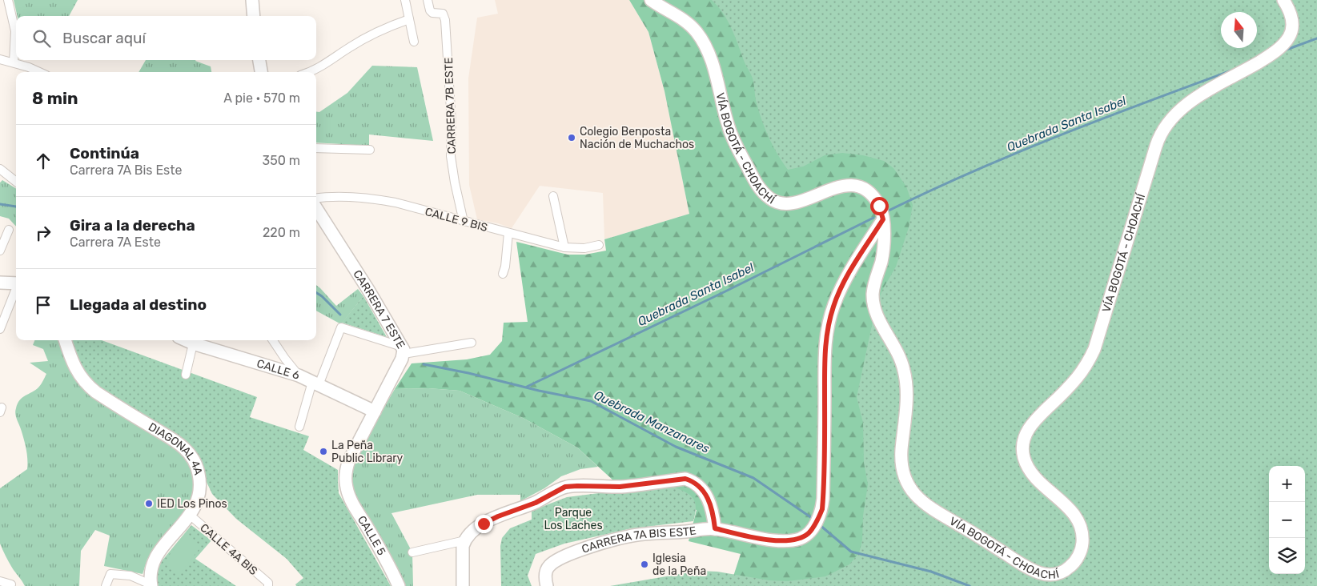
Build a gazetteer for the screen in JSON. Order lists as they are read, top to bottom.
{
  "streets": {
    "street": [
      "CARRERA 7B ESTE",
      "VÍA BOGOTÁ - CHOACHÍ",
      "CALLE 9 BIS",
      "CARRERA 7 ESTE",
      "CALLE 6",
      "DIAGONAL 4A",
      "CALLE 5",
      "CARRERA 7A BIS ESTE",
      "CALLE 4A BIS"
    ]
  },
  "crossings": [
    ["CARRERA 7B ESTE", "CALLE 9 BIS"],
    ["VÍA BOGOTÁ - CHOACHÍ", "CARRERA 7A BIS ESTE"],
    ["CARRERA 7 ESTE", "CALLE 6"],
    ["CARRERA 7 ESTE", "CALLE 5"],
    ["DIAGONAL 4A", "CALLE 4A BIS"]
  ],
  "water": ["Quebrada Santa Isabel", "Quebrada Manzanares"],
  "parks": ["Parque Los Laches"],
  "places": [
    "Colegio Benposta Nación de Muchachos",
    "La Peña Public Library",
    "IED Los Pinos",
    "Iglesia de la Peña"
  ],
  "north": "top",
  "page": {
    "search": "Buscar aquí",
    "heading": ["8 min", "A pie · 570 m"],
    "list": [
      ["Continúa", "Carrera 7A Bis Este", "350 m"],
      ["Gira a la derecha", "Carrera 7A Este", "220 m"],
      "Llegada al destino"
    ],
    "map_buttons": ["+", "−"]
  }
}
